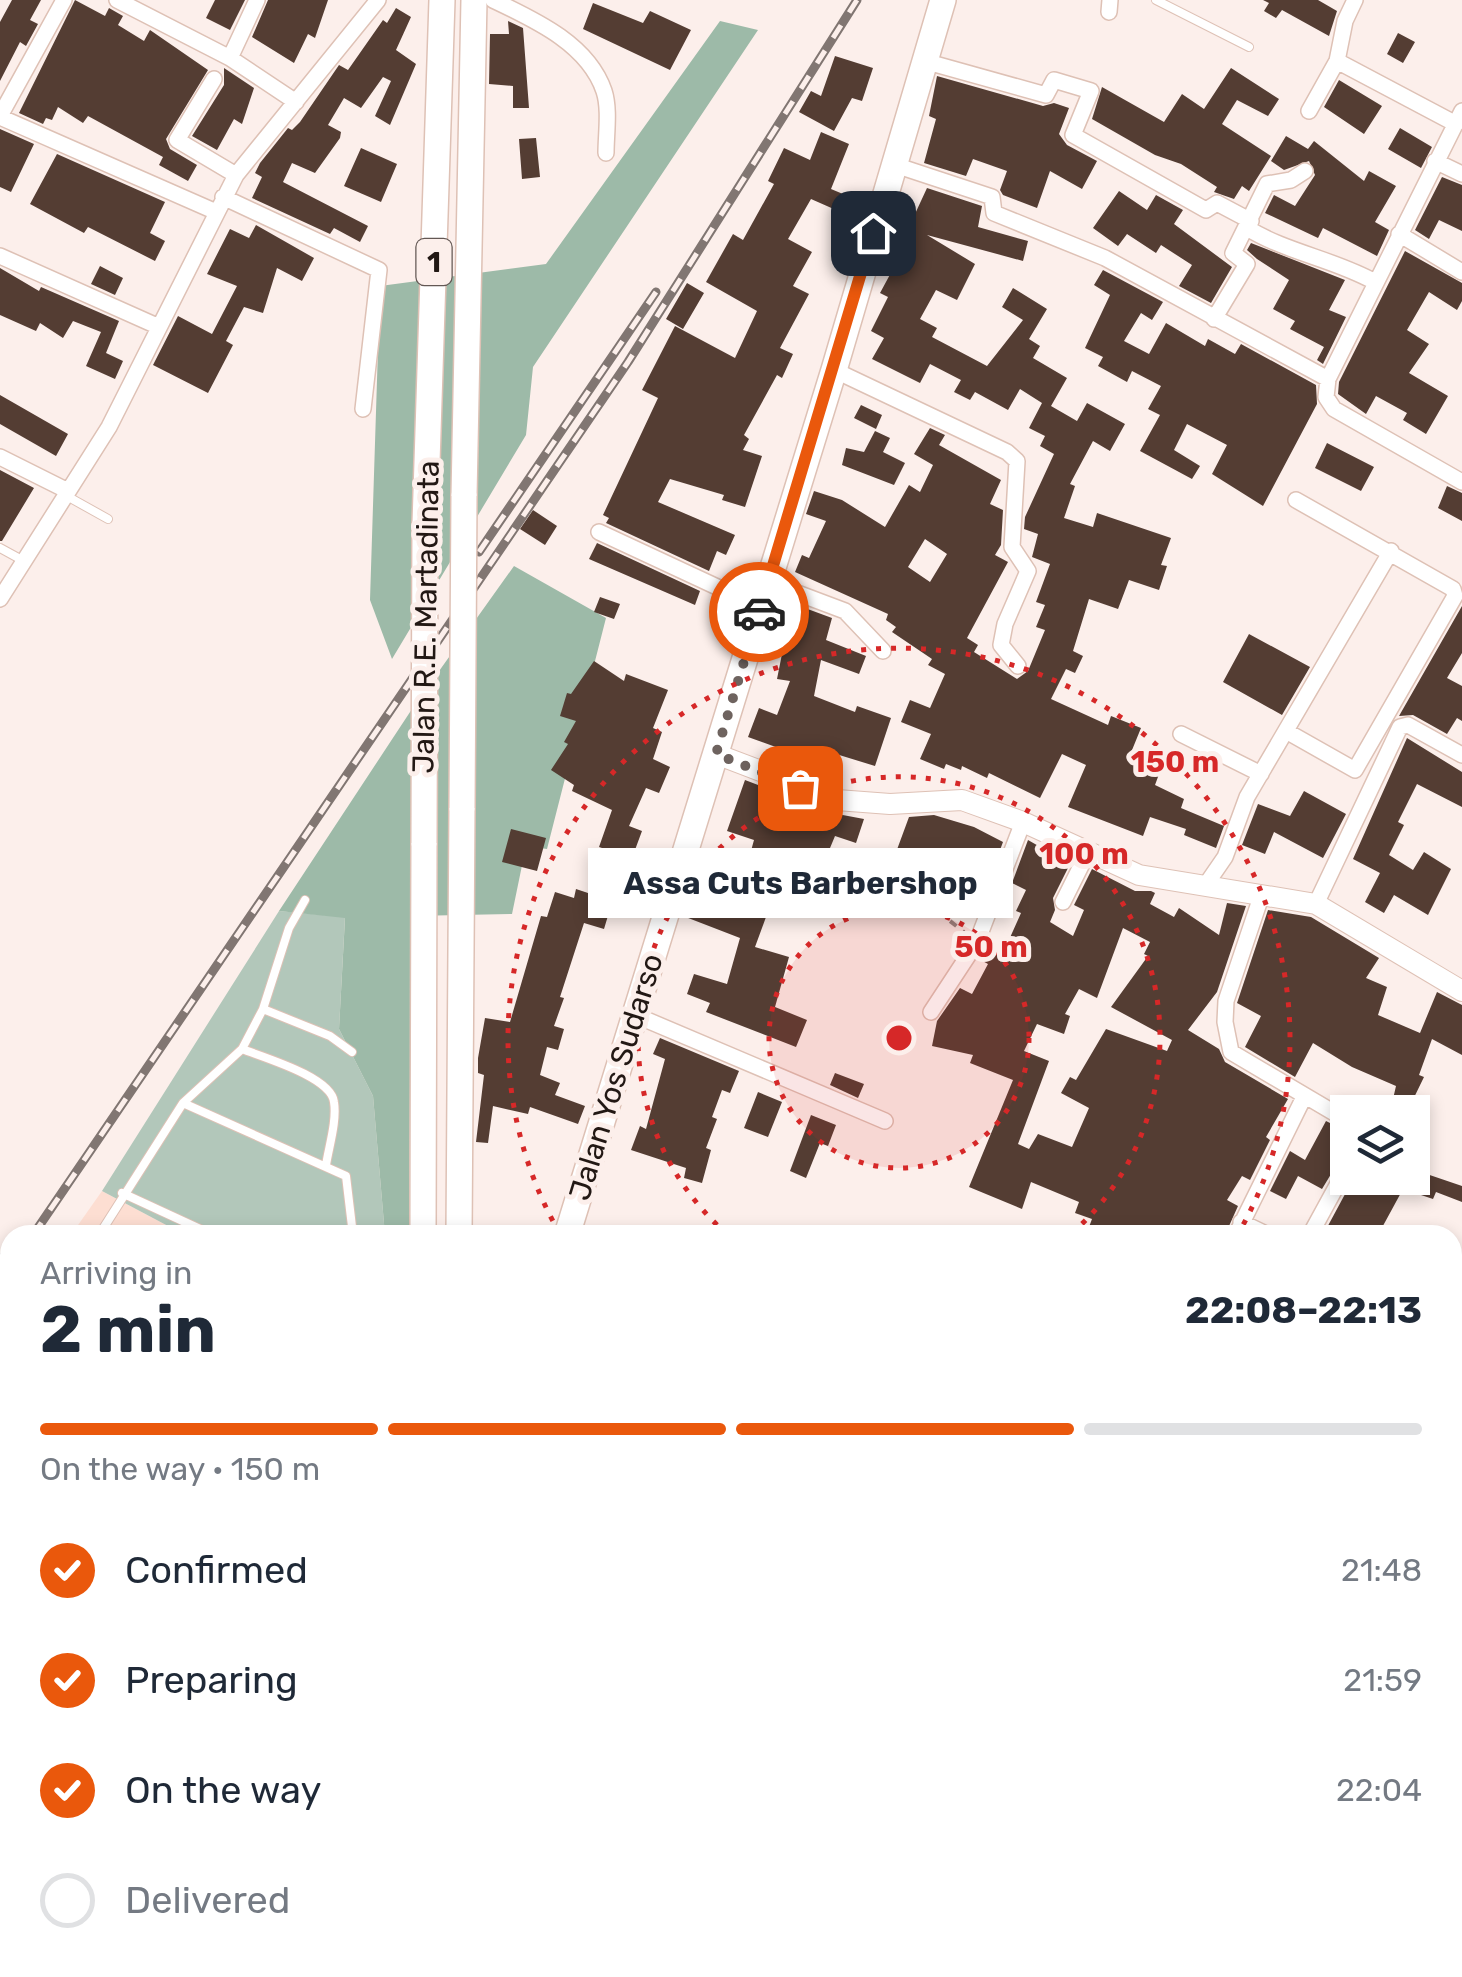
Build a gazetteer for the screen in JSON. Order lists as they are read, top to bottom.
{
  "streets": {
    "highway": ["1", "Jalan R.E. Martadinata", "Jalan Yos Sudarso"]
  },
  "places": ["Assa Cuts Barbershop"],
  "page": {
    "bubble": "Assa Cuts Barbershop",
    "heading": ["2 min", "Arriving in", "22:08–22:13"],
    "bar": "On the way · 150 m",
    "list": [
      ["Confirmed", "21:48"],
      ["Preparing", "21:59"],
      ["On the way", "22:04"],
      "Delivered"
    ]
  },
  "rings": ["150 m", "100 m", "50 m"]
}
